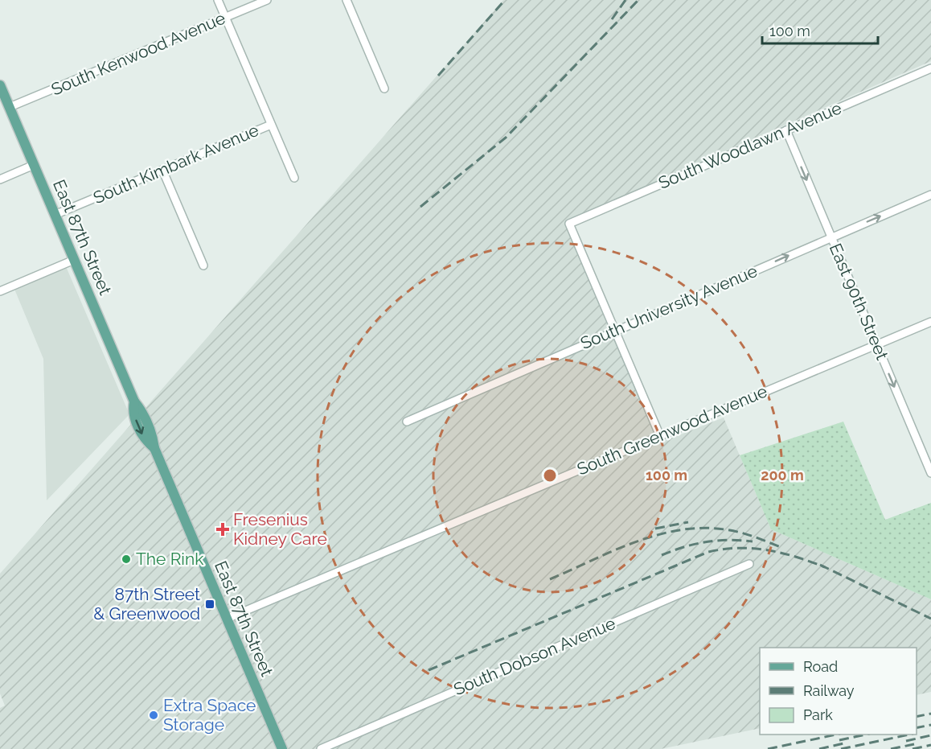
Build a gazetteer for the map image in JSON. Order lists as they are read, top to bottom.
{
  "streets": {
    "main road": ["East 87th Street"],
    "street": [
      "South Kenwood Avenue",
      "South Woodlawn Avenue",
      "South Kimbark Avenue",
      "East 90th Street",
      "South University Avenue",
      "South Greenwood Avenue",
      "South Dobson Avenue"
    ]
  },
  "crossings": [
    ["South Kenwood Avenue", "East 87th Street"],
    ["South Woodlawn Avenue", "East 90th Street"],
    ["South Woodlawn Avenue", "South University Avenue"],
    ["South Kimbark Avenue", "East 87th Street"],
    ["East 87th Street", "South Greenwood Avenue"],
    ["East 90th Street", "South University Avenue"],
    ["East 90th Street", "South Greenwood Avenue"]
  ],
  "one_way": ["East 90th Street", "South University Avenue"],
  "places": {
    "health": ["Fresenius Kidney Care"],
    "other": ["The Rink", "Extra Space Storage"],
    "transit": ["87th Street & Greenwood"]
  },
  "legend": ["Road", "Railway", "Park"],
  "scale_bar": "100 m",
  "rings": ["100 m", "200 m"]
}
